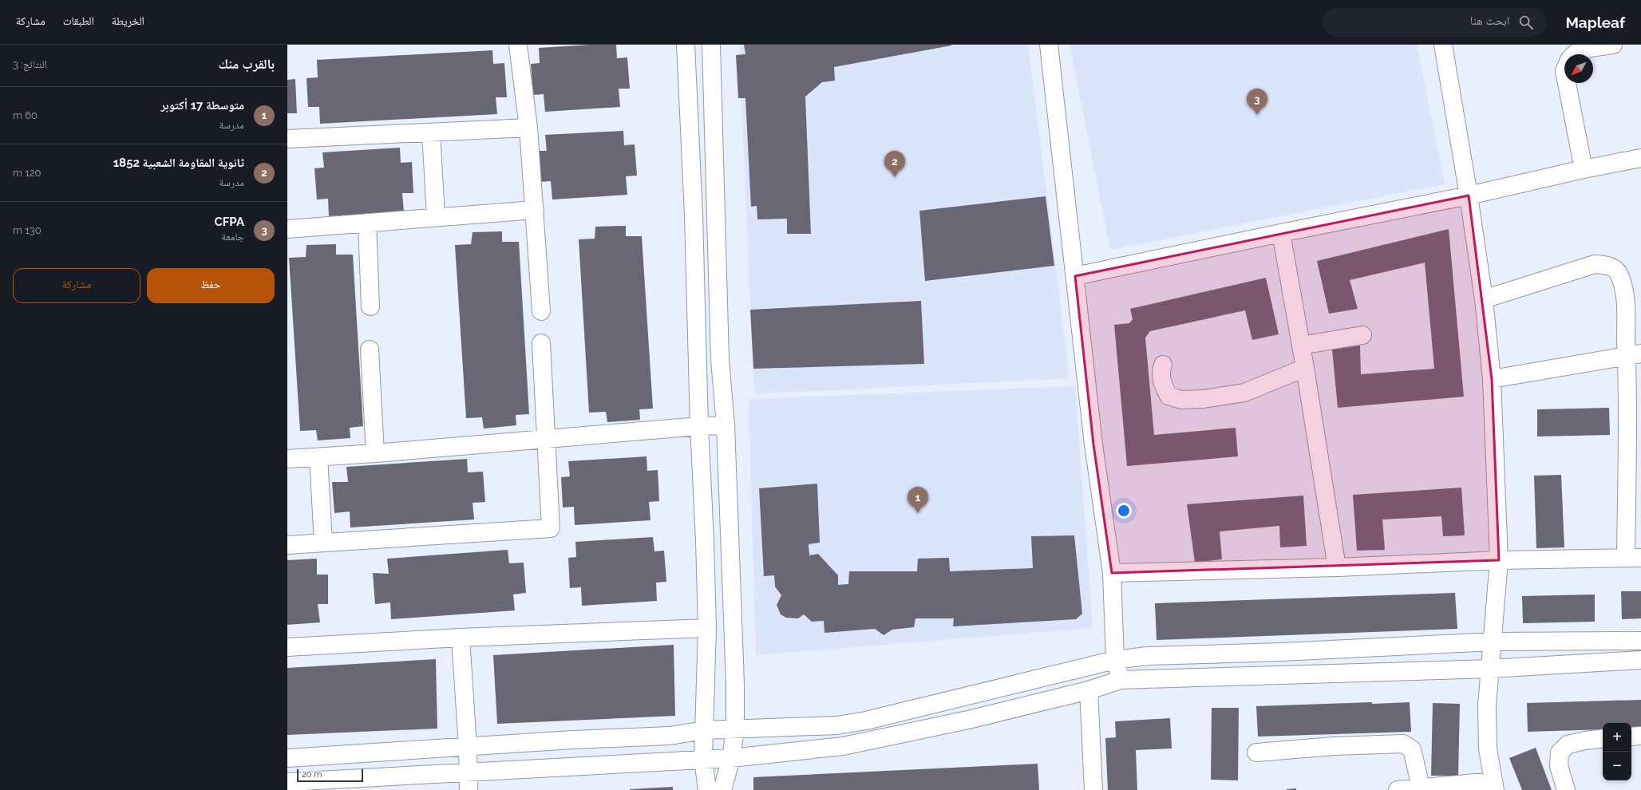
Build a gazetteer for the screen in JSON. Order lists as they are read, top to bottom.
{
  "scale_bar": "20 m",
  "north": "bottom left",
  "page": {
    "header": "Mapleaf",
    "search": "ابحث هنا",
    "nav": ["الخريطة", "الطبقات", "مشاركة"],
    "heading": ["بالقرب منك", "النتائج: 3"],
    "list": [
      {
        "mark": "1",
        "name": "متوسطة 17 أكتوبر",
        "note": "مدرسة",
        "value": "60 m"
      },
      {
        "mark": "2",
        "name": "ثانوية المقاومة الشعبية 1852",
        "note": "مدرسة",
        "value": "120 m"
      },
      {
        "mark": "3",
        "name": "CFPA",
        "note": "جامعة",
        "value": "130 m"
      }
    ],
    "pins": ["3", "2", "1"],
    "buttons": ["حفظ", "مشاركة"],
    "map_buttons": ["+", "−"],
    "scale": "20 m"
  }
}
